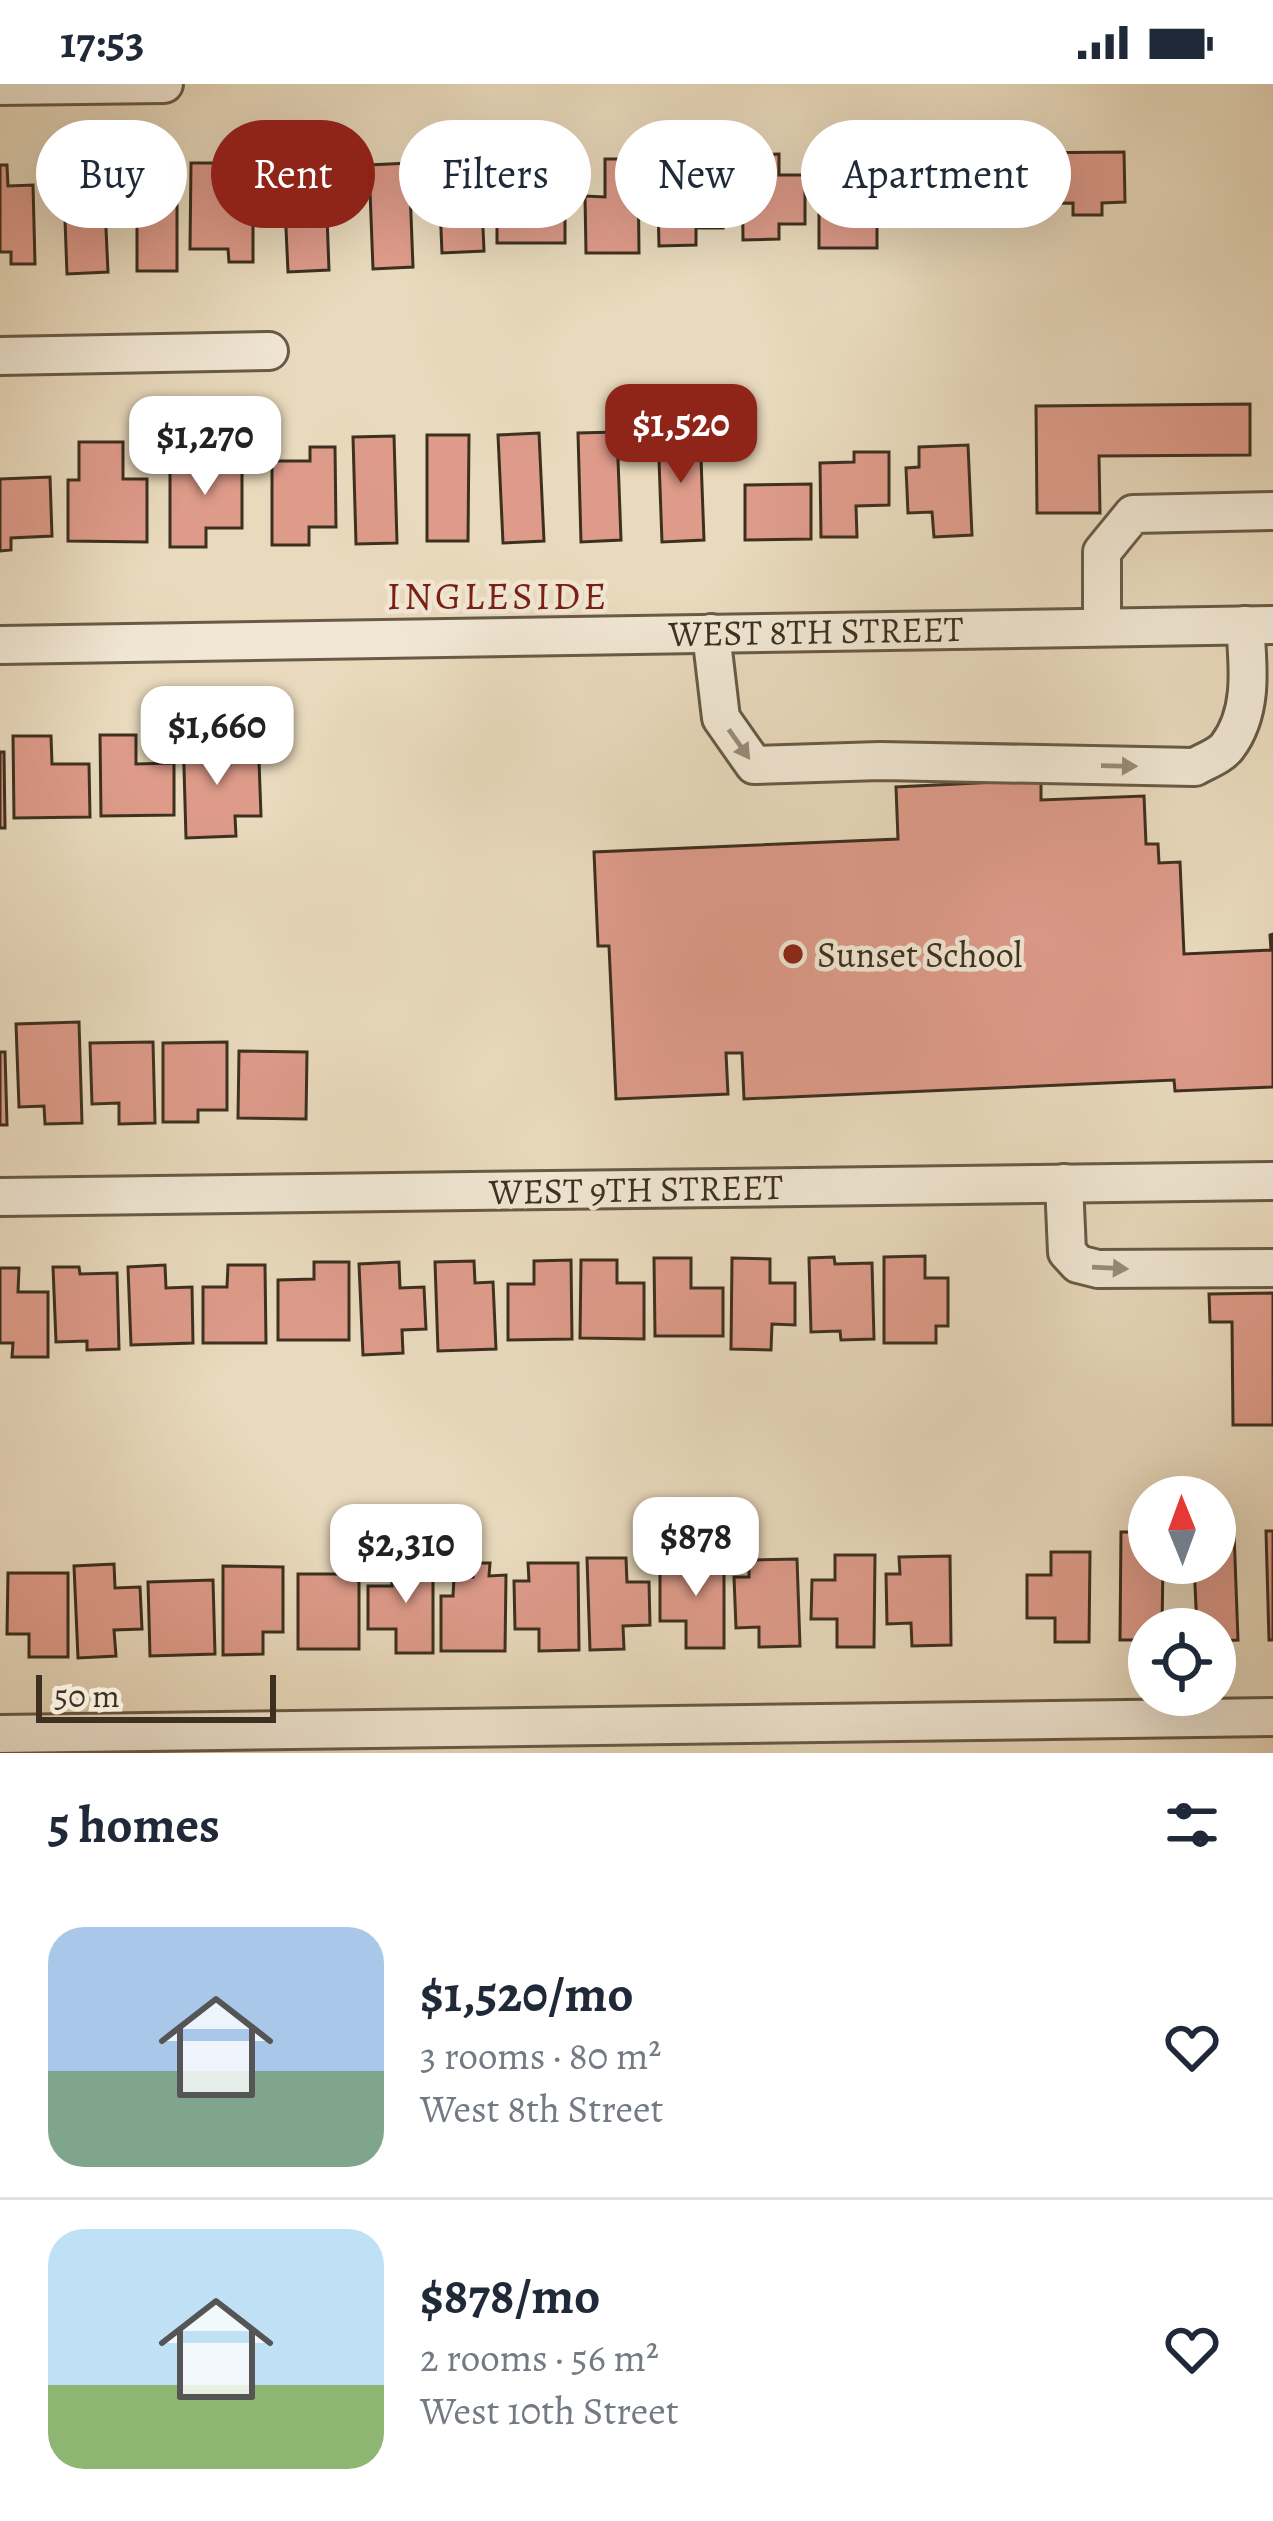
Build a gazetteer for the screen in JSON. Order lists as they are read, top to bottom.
{
  "streets": {
    "street": ["WEST 8TH STREET", "WEST 9TH STREET"]
  },
  "districts": ["INGLESIDE"],
  "places": ["Sunset School"],
  "scale_bar": "50 m",
  "north": "top",
  "page": {
    "status": "17:53",
    "chip": [
      "Buy",
      "Rent",
      "Filters",
      "New",
      "Apartment"
    ],
    "price": [
      "$1,520",
      "$1,270",
      "$1,660",
      "$878",
      "$2,310"
    ],
    "scale": "50 m",
    "heading": "5 homes",
    "list": [
      {
        "name": "$1,520/mo",
        "note": "3 rooms · 80 m² · West 8th Street"
      },
      {
        "name": "$878/mo",
        "note": "2 rooms · 56 m² · West 10th Street"
      }
    ]
  }
}
